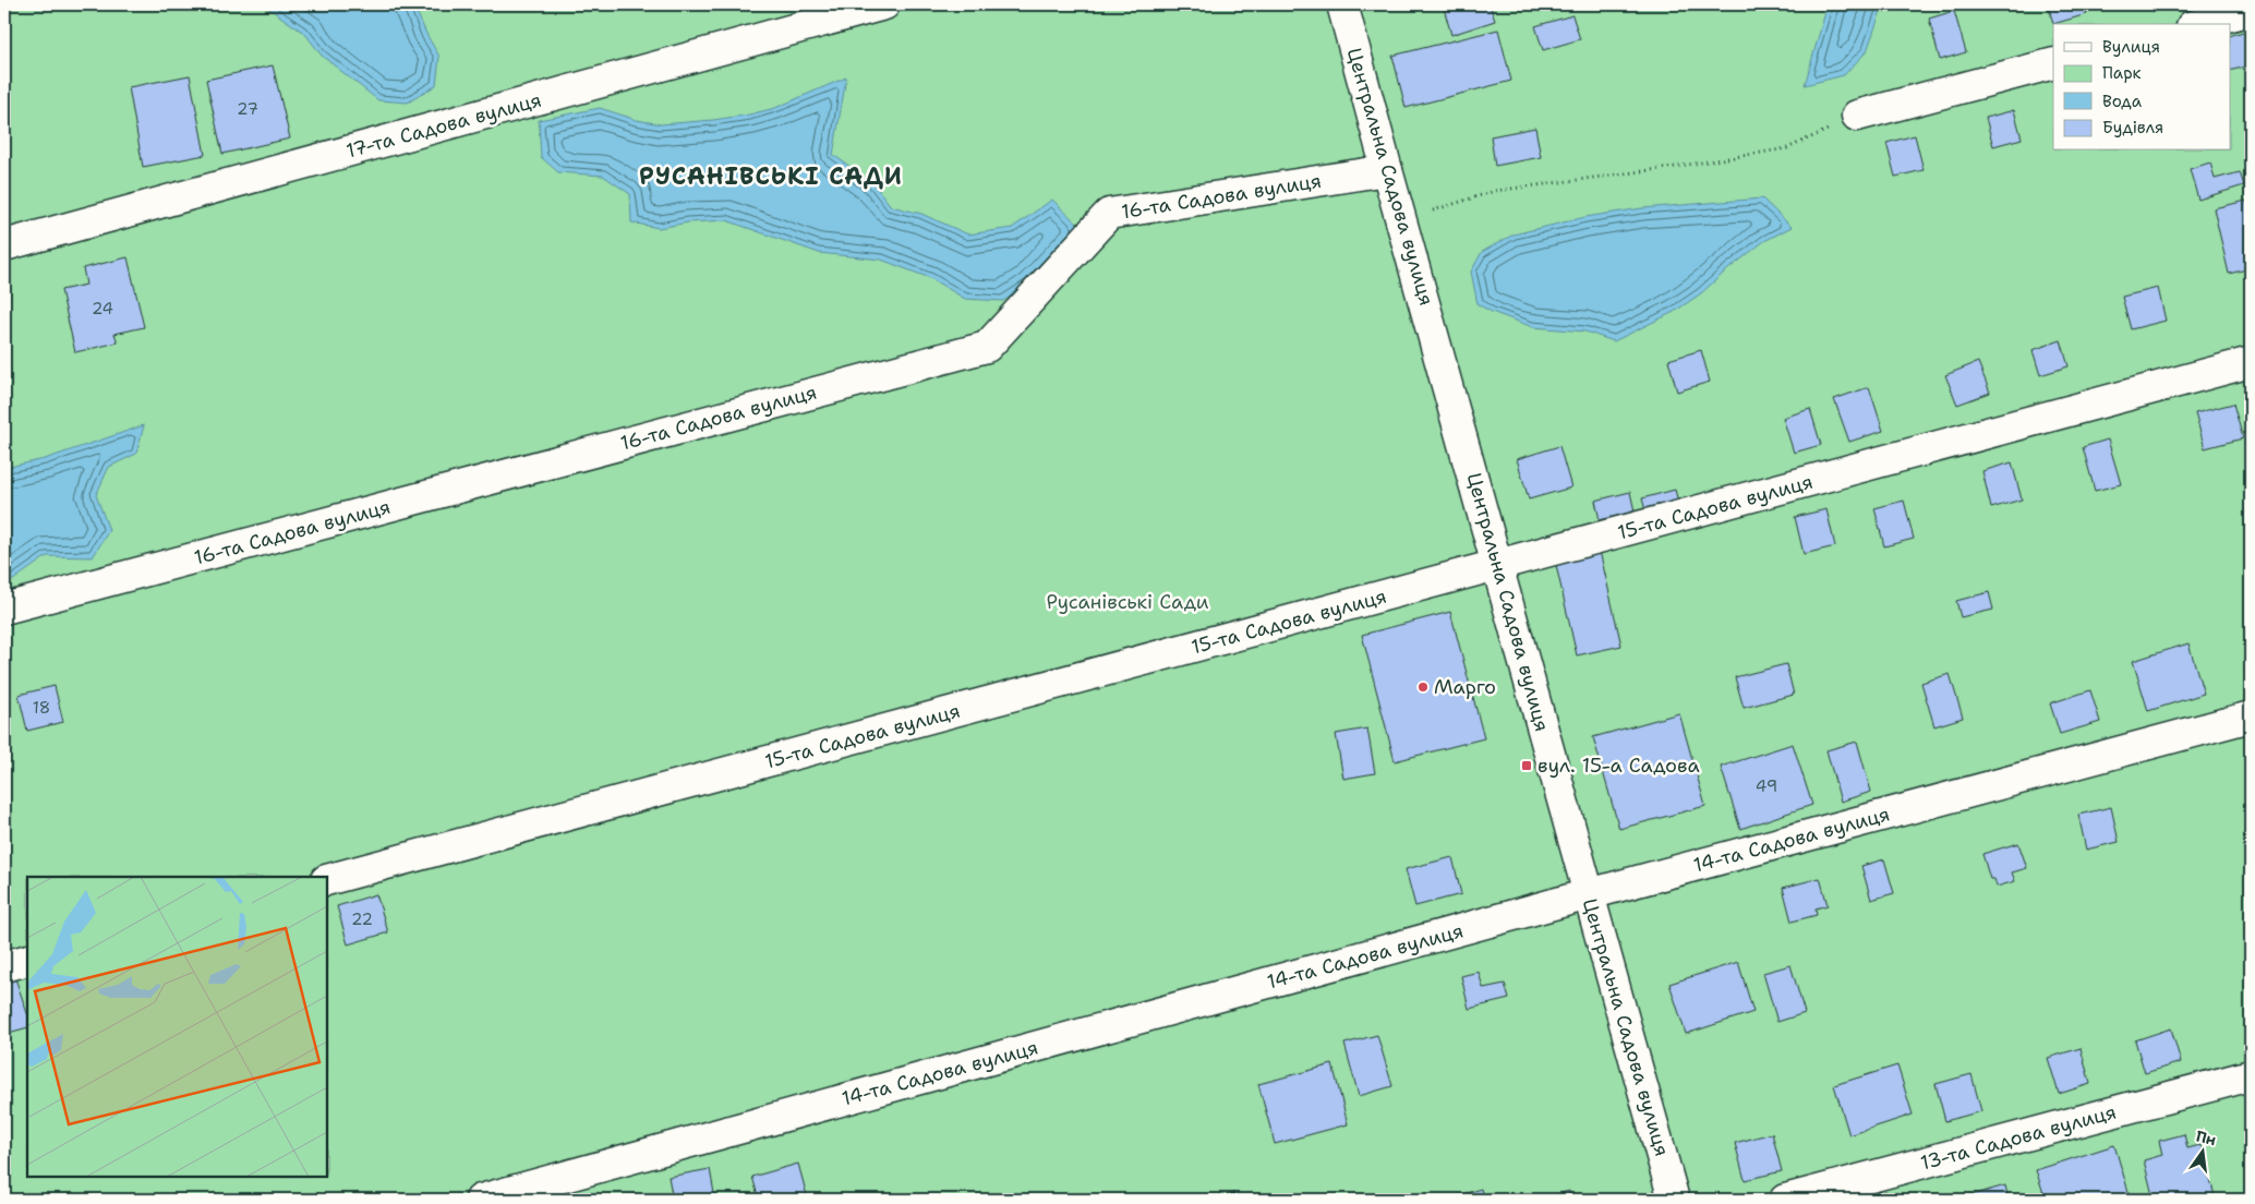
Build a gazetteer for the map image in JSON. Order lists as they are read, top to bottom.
{
  "streets": {
    "street": [
      "17-та Садова вулиця",
      "Центральна Садова вулиця",
      "16-та Садова вулиця",
      "15-та Садова вулиця",
      "14-та Садова вулиця",
      "13-та Садова вулиця"
    ]
  },
  "crossings": [
    ["Центральна Садова вулиця", "16-та Садова вулиця"],
    ["Центральна Садова вулиця", "15-та Садова вулиця"],
    ["Центральна Садова вулиця", "14-та Садова вулиця"]
  ],
  "districts": ["РУСАНІВСЬКІ САДИ"],
  "parks": ["Русанівські Сади"],
  "places": {
    "other": ["Марго"],
    "transit": ["вул. 15-а Садова"]
  },
  "house_numbers": [
    "27",
    "24",
    "18",
    "49",
    "22"
  ],
  "legend": [
    "Вулиця",
    "Парк",
    "Вода",
    "Будівля"
  ],
  "north": "top"
}
